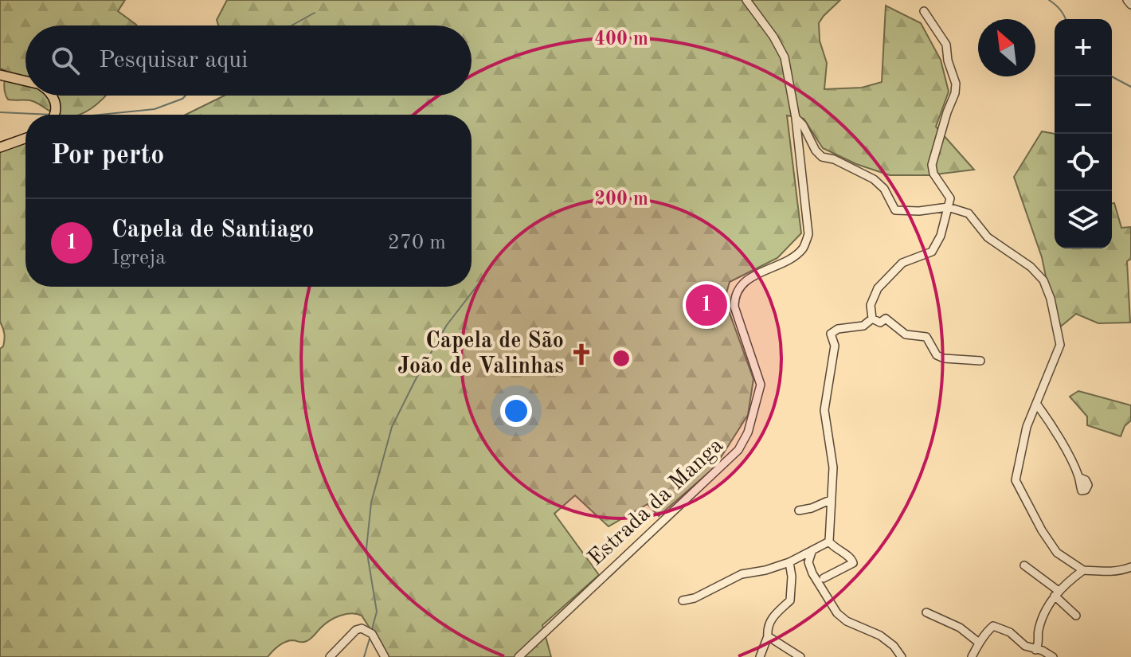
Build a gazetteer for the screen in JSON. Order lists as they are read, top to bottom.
{
  "streets": {
    "street": ["Estrada da Manga"]
  },
  "places": {
    "church": ["Capela de São João de Valinhas"]
  },
  "north": "top left",
  "page": {
    "map_buttons": ["+", "−"],
    "search": "Pesquisar aqui",
    "heading": "Por perto",
    "list": [
      {
        "mark": "1",
        "name": "Capela de Santiago",
        "note": "Igreja",
        "value": "270 m"
      }
    ],
    "pins": "1"
  },
  "rings": ["400 m", "200 m"]
}
